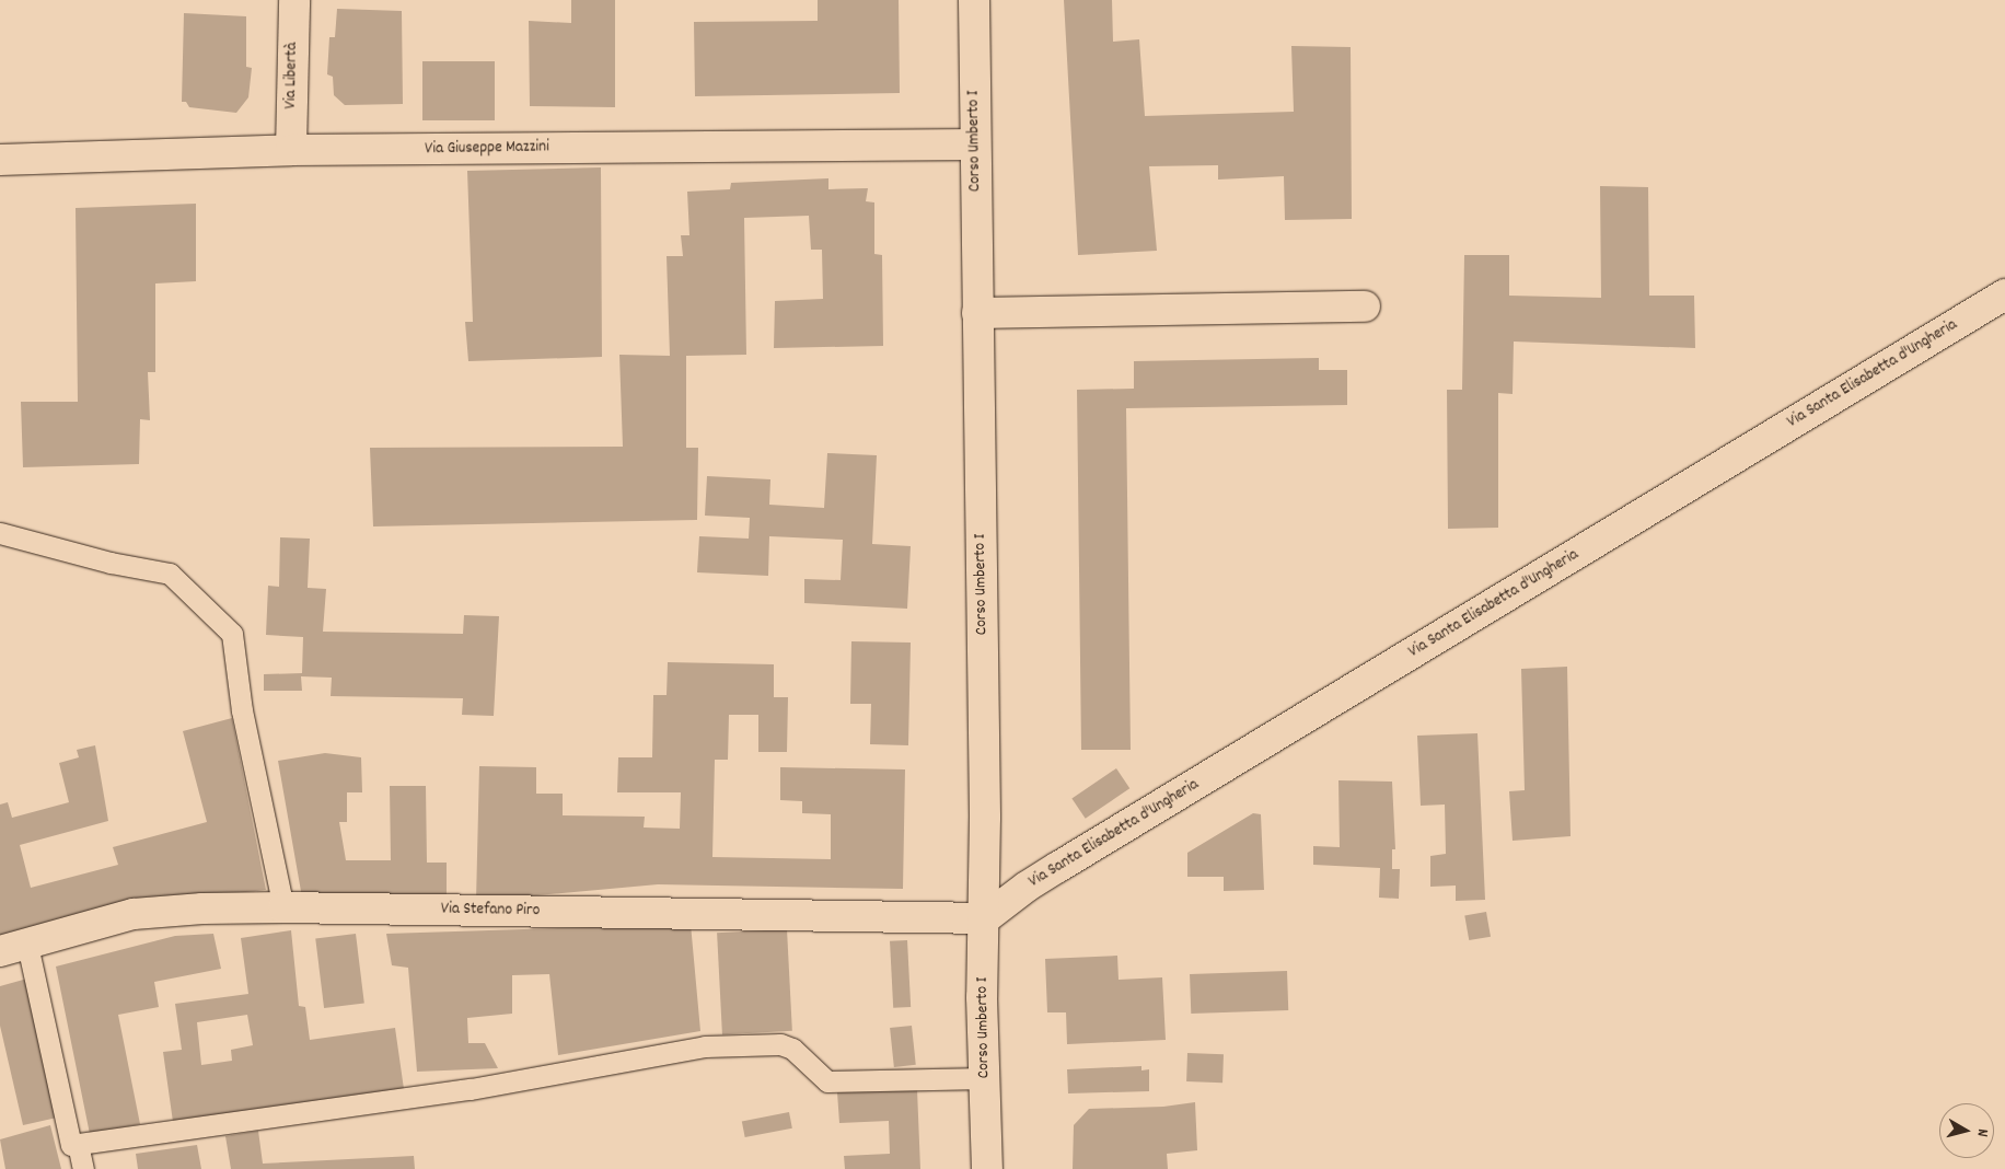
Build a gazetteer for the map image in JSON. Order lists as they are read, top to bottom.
{
  "streets": {
    "street": [
      "Via Libertà",
      "Corso Umberto I",
      "Via Giuseppe Mazzini",
      "Via Santa Elisabetta d'Ungheria",
      "Via Stefano Piro"
    ]
  },
  "crossings": [
    ["Via Libertà", "Via Giuseppe Mazzini"],
    ["Corso Umberto I", "Via Giuseppe Mazzini"],
    ["Corso Umberto I", "Via Santa Elisabetta d'Ungheria"],
    ["Corso Umberto I", "Via Stefano Piro"],
    ["Via Santa Elisabetta d'Ungheria", "Via Stefano Piro"]
  ],
  "north": "right"
}
